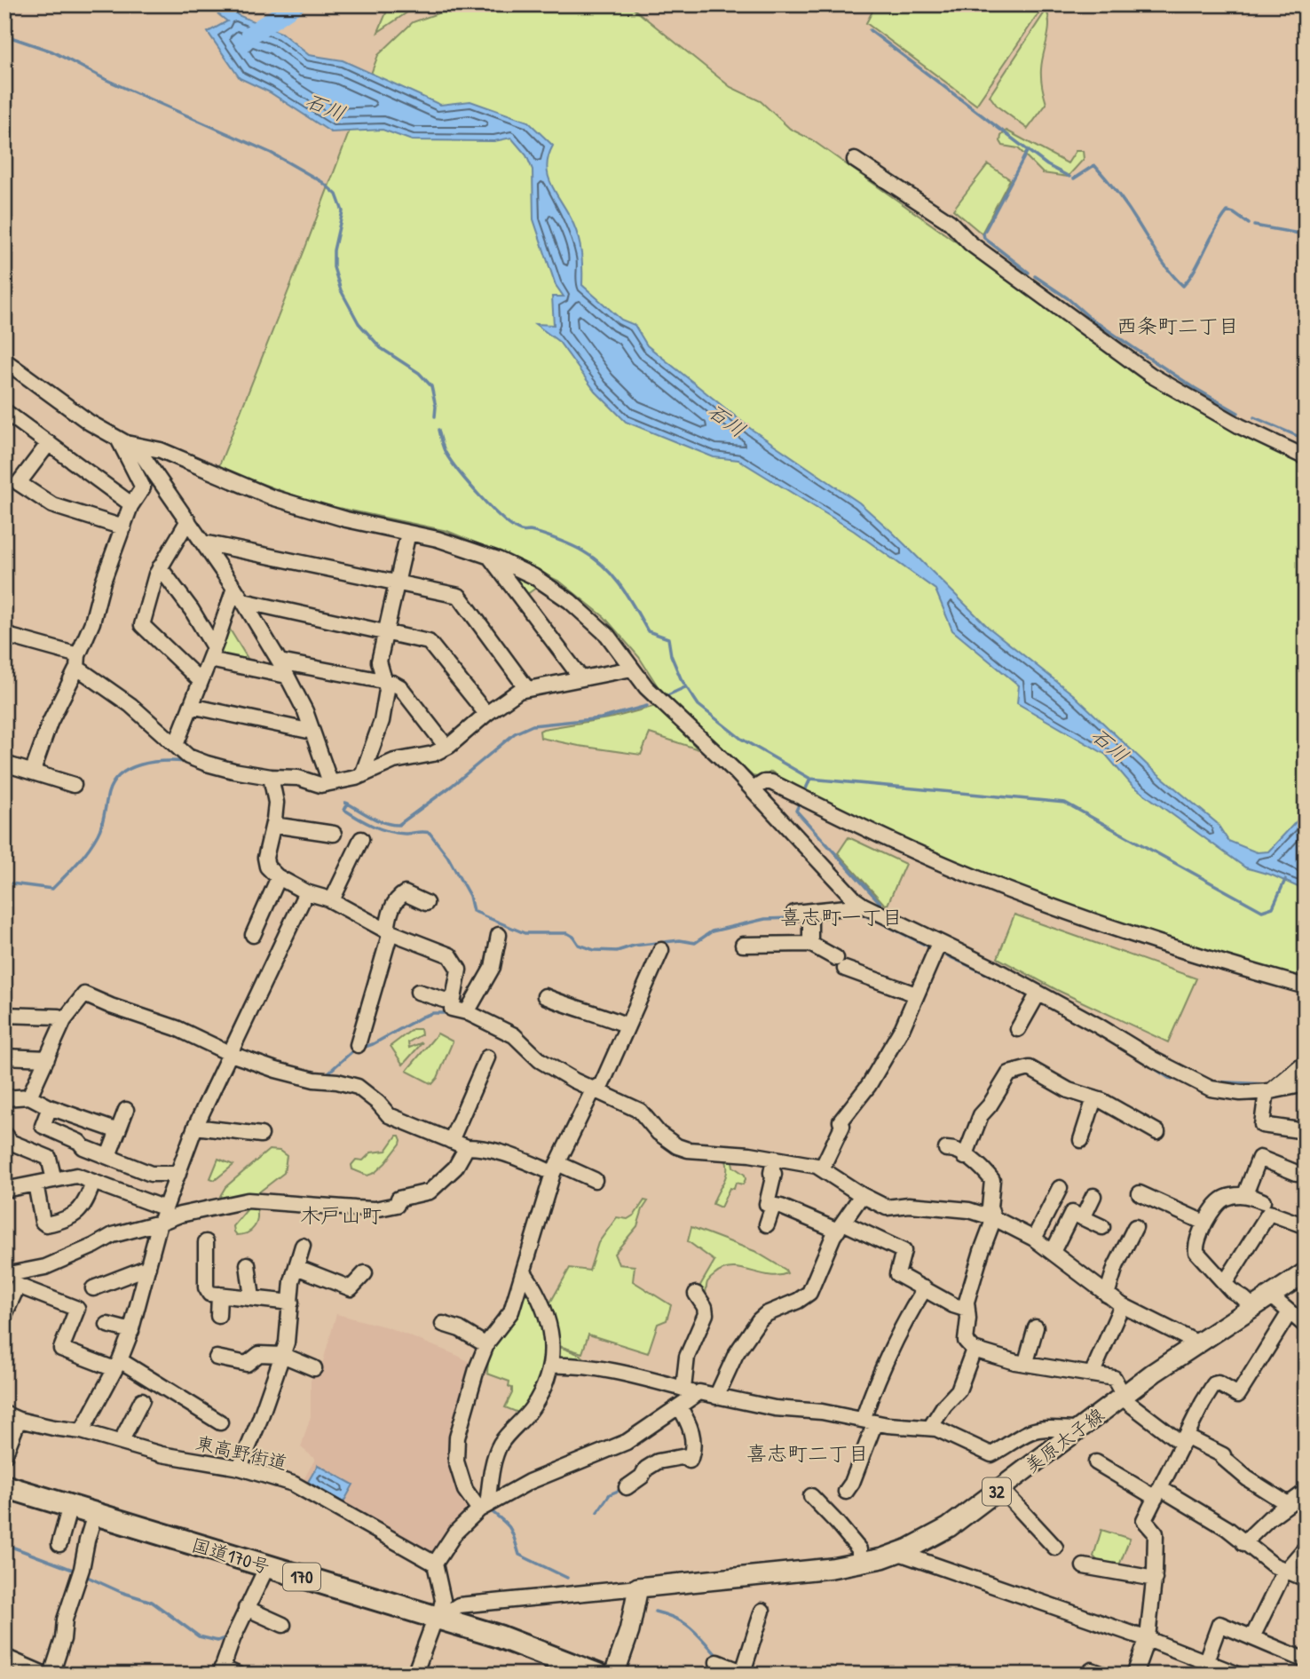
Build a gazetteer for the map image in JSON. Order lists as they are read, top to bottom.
{
  "streets": {
    "highway": ["国道170号", "170"],
    "main road": ["美原太子線", "32"],
    "street": ["東高野街道"]
  },
  "districts": [
    "西条町二丁目",
    "喜志町一丁目",
    "木戸山町",
    "喜志町二丁目"
  ],
  "water": ["石川"]
}
